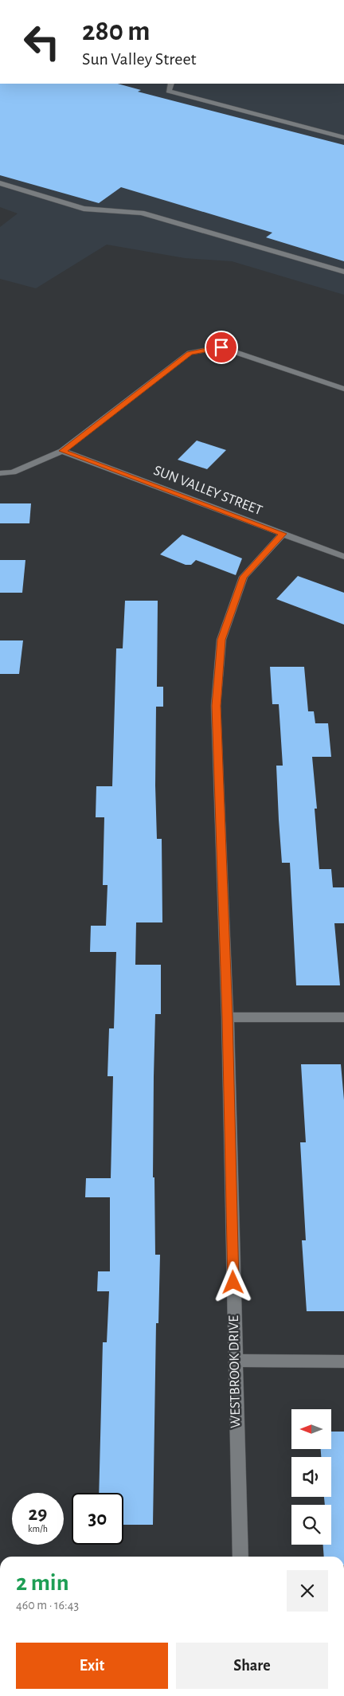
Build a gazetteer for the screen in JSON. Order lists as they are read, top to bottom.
{
  "streets": {
    "street": ["SUN VALLEY STREET", "WESTBROOK DRIVE"]
  },
  "crossings": [
    ["SUN VALLEY STREET", "WESTBROOK DRIVE"]
  ],
  "north": "left",
  "page": {
    "turn": ["280 m", "Sun Valley Street"],
    "speed": "29 km/h",
    "limit": "30",
    "heading": ["2 min", "460 m · 16:43"],
    "buttons": ["Exit", "Share"]
  }
}
